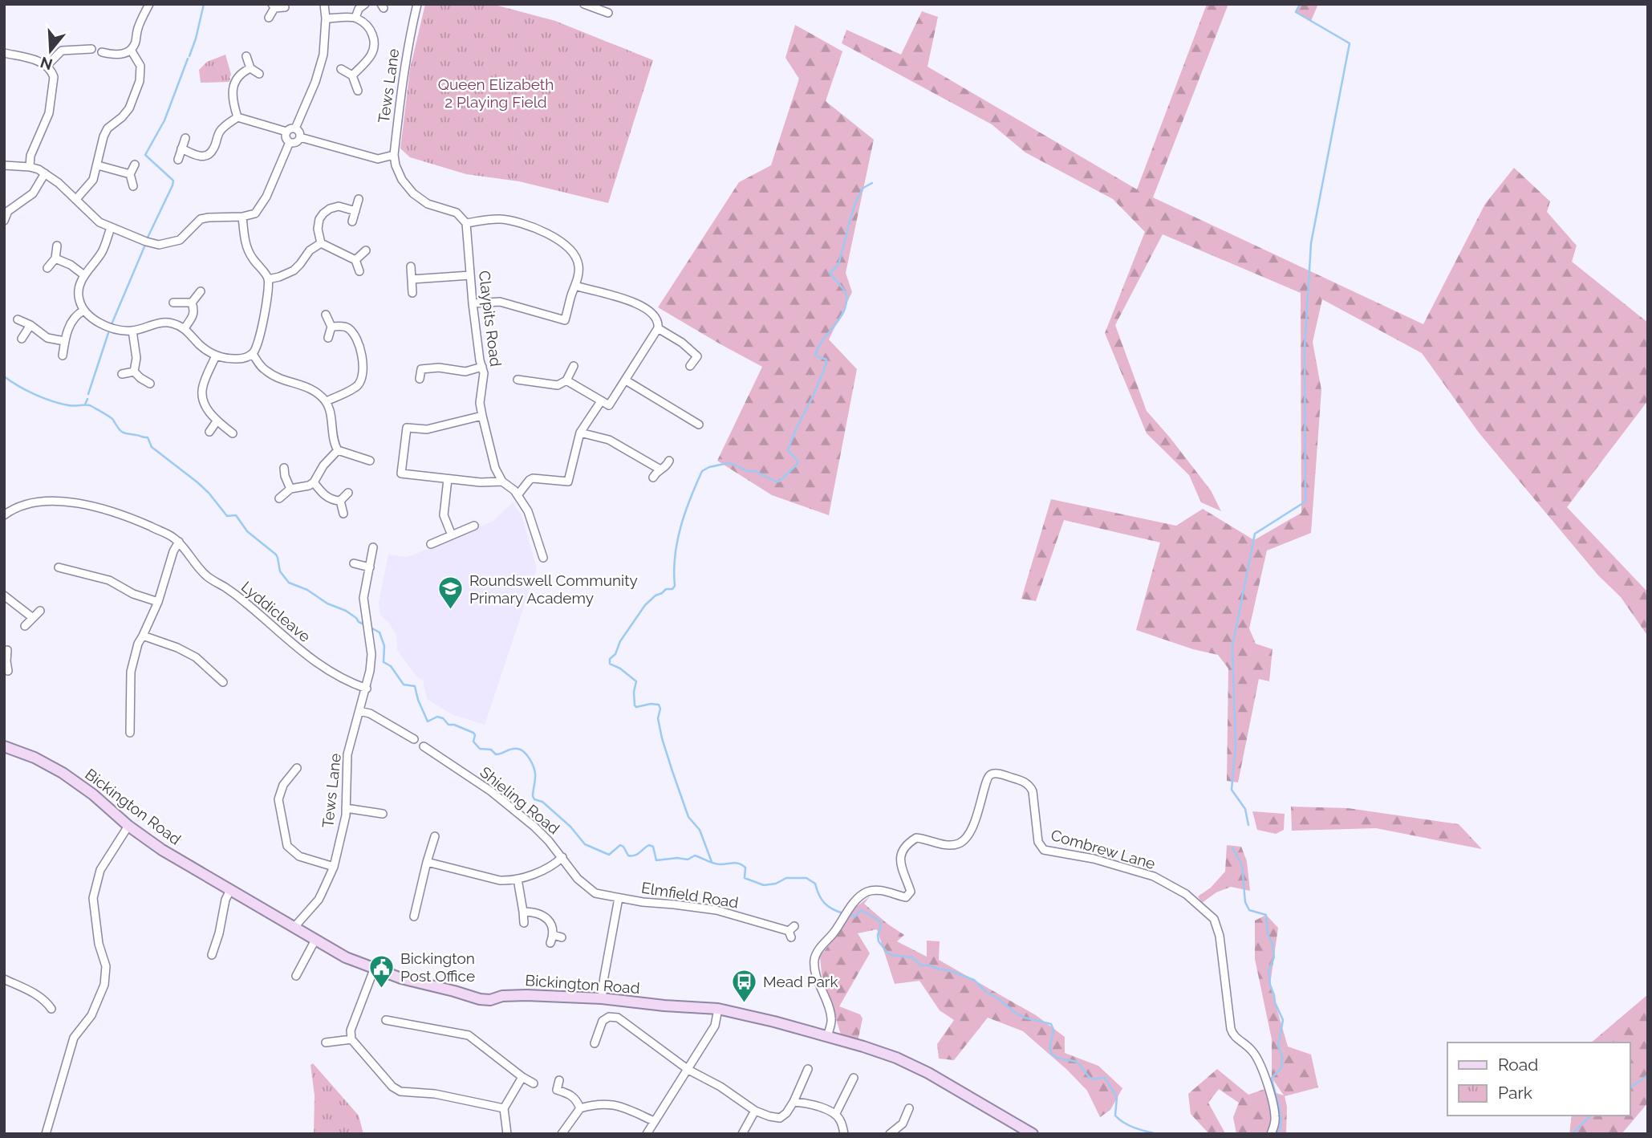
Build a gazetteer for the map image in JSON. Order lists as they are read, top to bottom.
{
  "streets": {
    "main road": ["Bickington Road"],
    "street": [
      "Tews Lane",
      "Claypits Road",
      "Lyddicleave",
      "Shieling Road",
      "Combrew Lane",
      "Elmfield Road"
    ]
  },
  "crossings": [
    ["Tews Lane", "Claypits Road"],
    ["Tews Lane", "Lyddicleave"],
    ["Tews Lane", "Bickington Road"],
    ["Shieling Road", "Elmfield Road"],
    ["Bickington Road", "Combrew Lane"],
    ["Bickington Road", "Elmfield Road"]
  ],
  "parks": ["Queen Elizabeth 2 Playing Field"],
  "places": {
    "school or university": ["Roundswell Community Primary Academy"],
    "public building": ["Bickington Post Office"],
    "bus stop": ["Mead Park"]
  },
  "legend": ["Road", "Park"],
  "north": "bottom"
}
